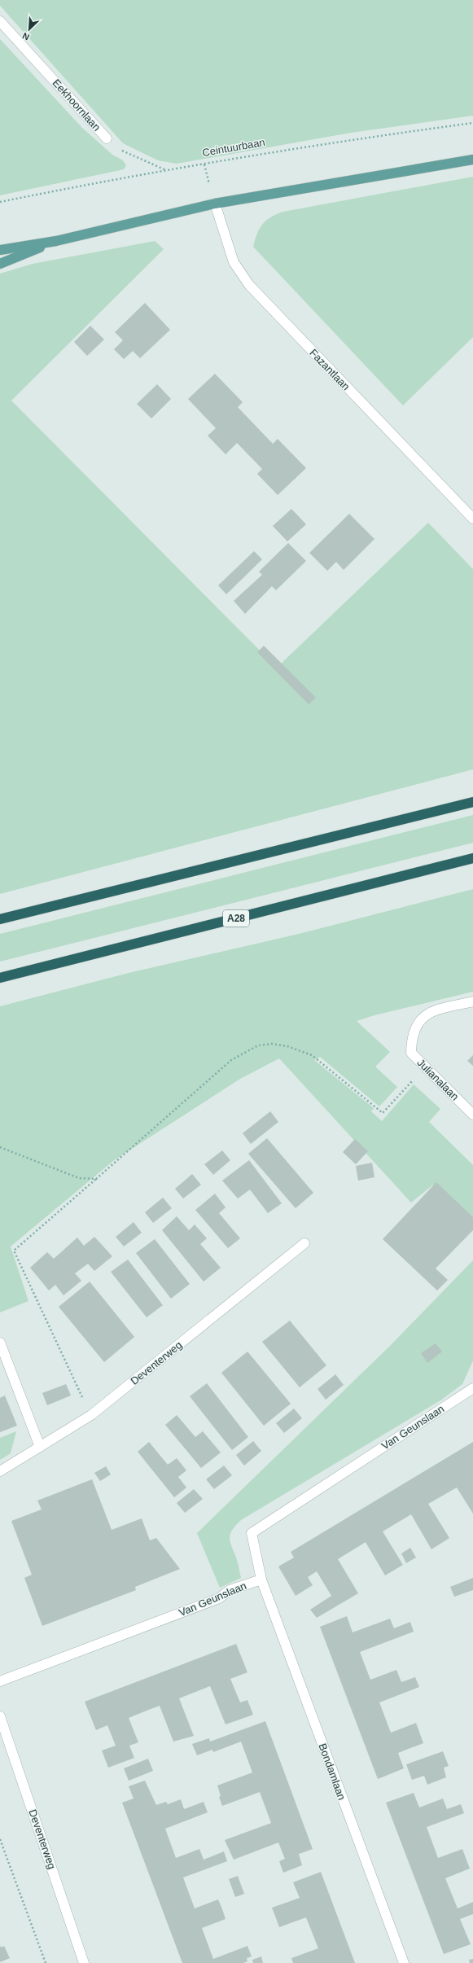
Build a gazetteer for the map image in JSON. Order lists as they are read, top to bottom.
{
  "streets": {
    "highway": ["A28"],
    "street": [
      "Eekhoornlaan",
      "Fazantlaan",
      "Julianalaan",
      "Deventerweg",
      "Van Geunslaan",
      "Bondamlaan"
    ],
    "path": ["Ceintuurbaan"]
  },
  "crossings": [
    ["Eekhoornlaan", "Ceintuurbaan"],
    ["Van Geunslaan", "Bondamlaan"]
  ],
  "north": "bottom left"
}
